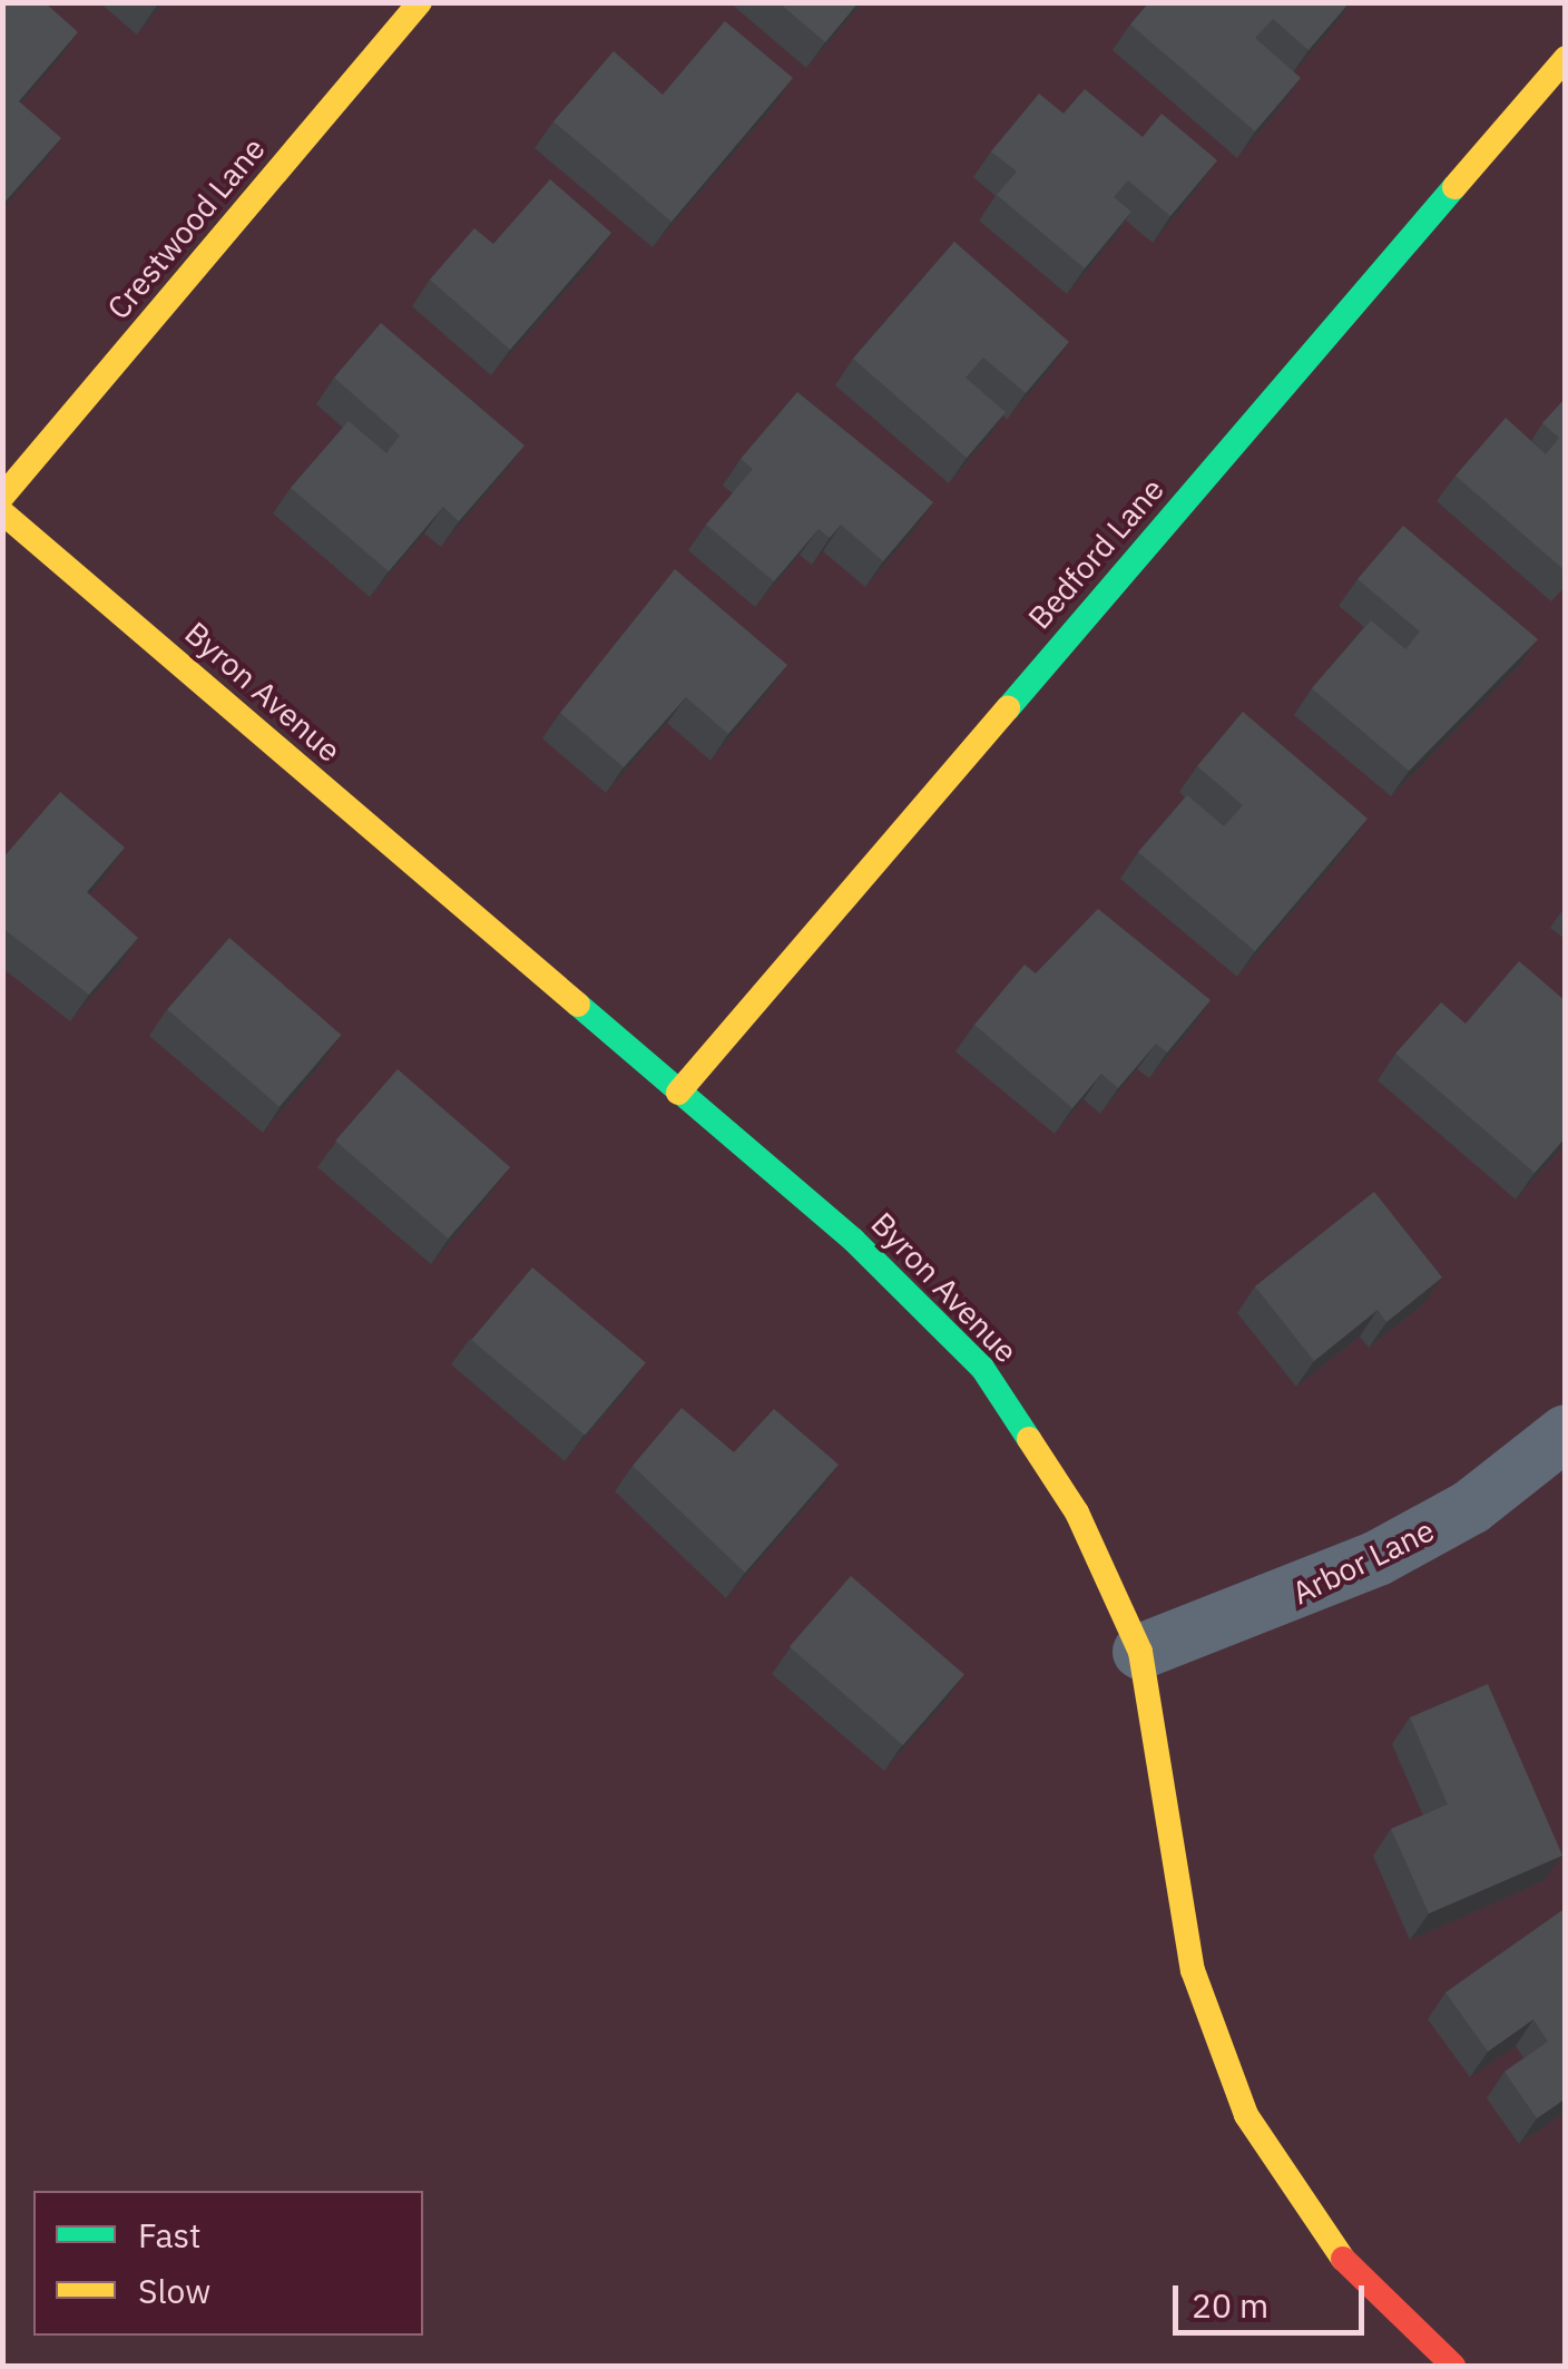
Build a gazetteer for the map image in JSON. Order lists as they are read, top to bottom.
{
  "streets": {
    "street": [
      "Crestwood Lane",
      "Bedford Lane",
      "Byron Avenue",
      "Arbor Lane"
    ]
  },
  "crossings": [
    ["Bedford Lane", "Byron Avenue"],
    ["Byron Avenue", "Arbor Lane"]
  ],
  "legend": ["Fast", "Slow"],
  "scale_bar": "20 m"
}
